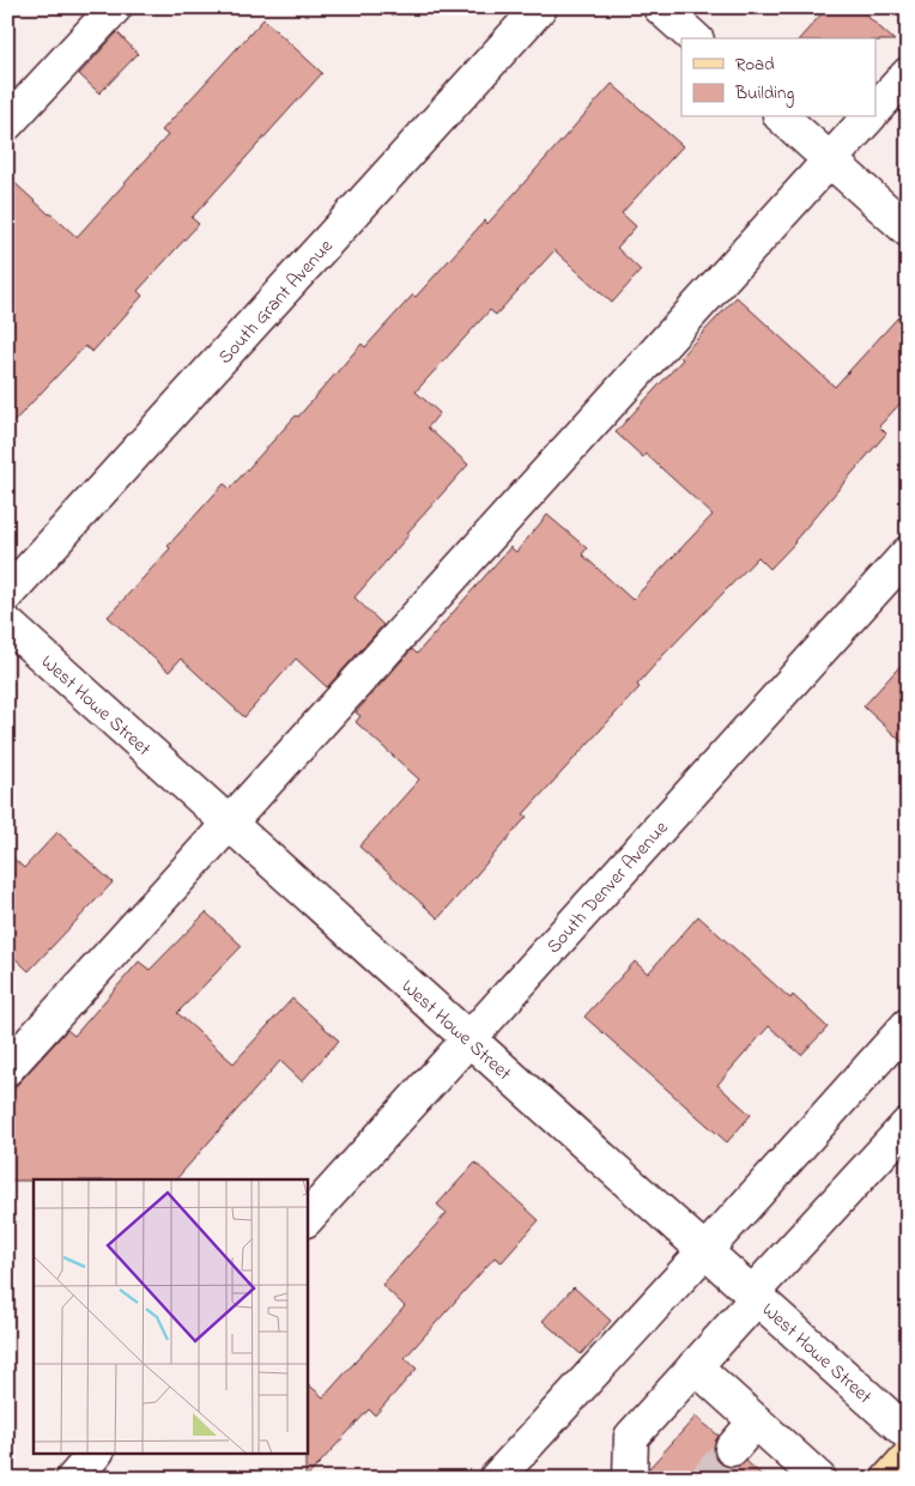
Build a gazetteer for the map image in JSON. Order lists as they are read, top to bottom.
{
  "streets": {
    "street": ["South Grant Avenue", "West Howe Street", "South Denver Avenue"]
  },
  "crossings": [
    ["West Howe Street", "South Denver Avenue"]
  ],
  "legend": ["Road", "Building"]
}
